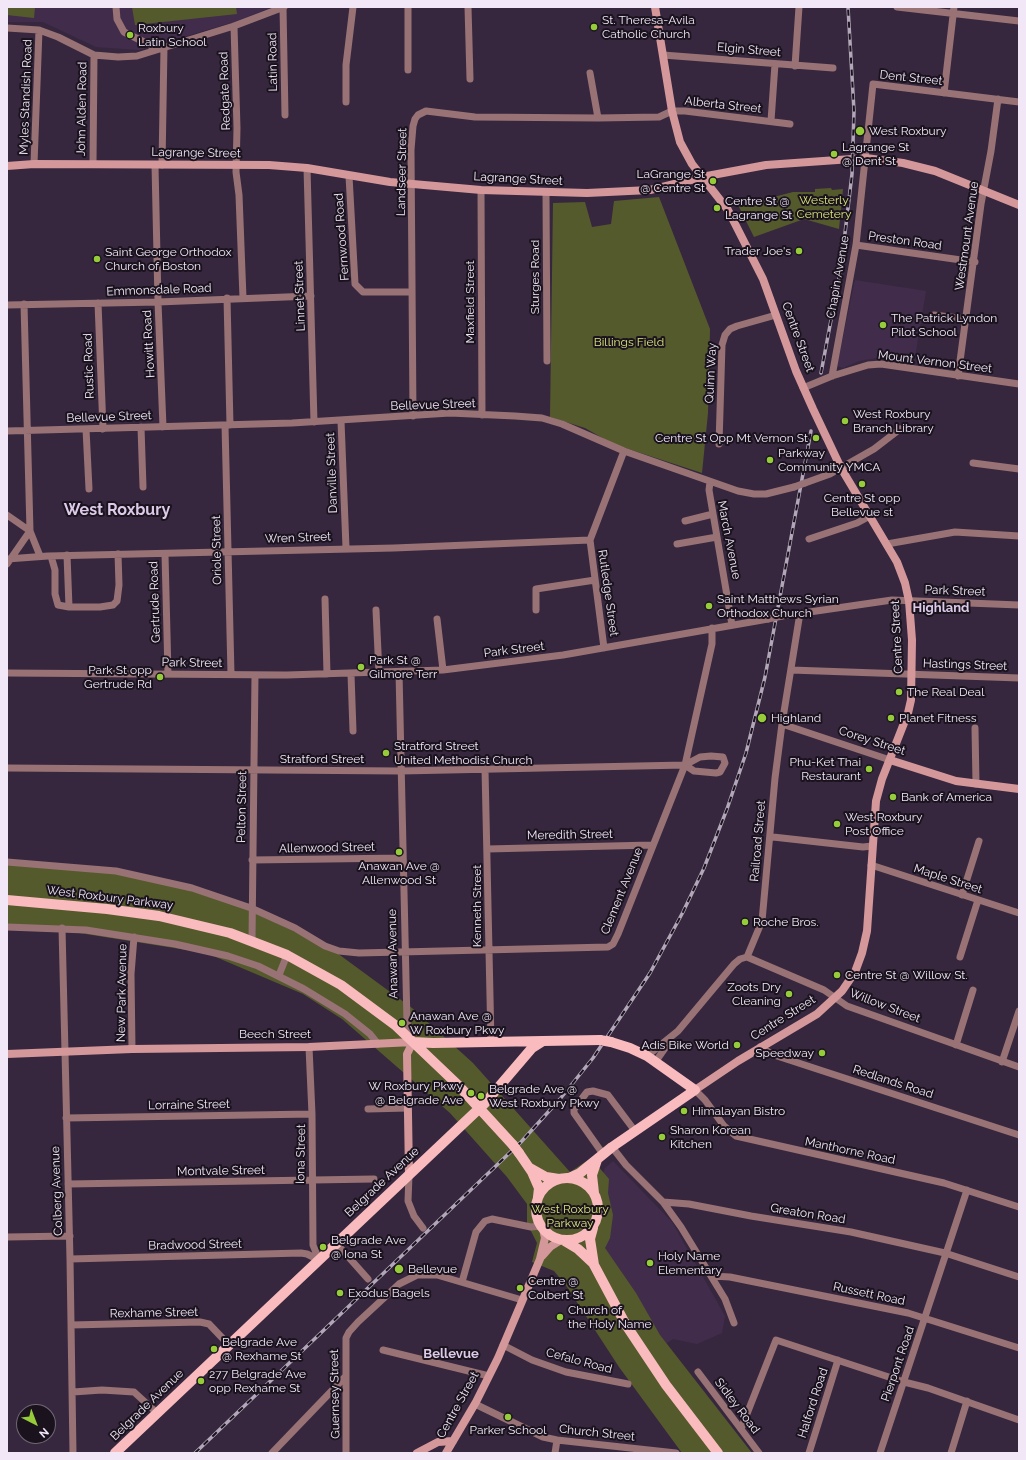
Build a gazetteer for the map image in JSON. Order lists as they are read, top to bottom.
{
  "streets": {
    "main road": [
      "Lagrange Street",
      "Centre Street",
      "Corey Street",
      "West Roxbury Parkway",
      "Beech Street",
      "Belgrade Avenue"
    ],
    "street": [
      "Elgin Street",
      "Latin Road",
      "Dent Street",
      "Redgate Road",
      "Myles Standish Road",
      "Alberta Street",
      "John Alden Road",
      "Landseer Street",
      "Westmount Avenue",
      "Fernwood Road",
      "Preston Road",
      "Sturges Road",
      "Chapin Avenue",
      "Emmonsdale Road",
      "Linnet Street",
      "Maxfield Street",
      "Howitt Road",
      "Mount Vernon Street",
      "Rustic Road",
      "Quinn Way",
      "Bellevue Street",
      "Danville Street",
      "Wren Street",
      "March Avenue",
      "Oriole Street",
      "Park Street",
      "Rutledge Street",
      "Gertrude Road",
      "Hastings Street",
      "Stratford Street",
      "Pelton Street",
      "Meredith Street",
      "Railroad Street",
      "Allenwood Street",
      "Maple Street",
      "Clement Avenue",
      "Kenneth Street",
      "Anawan Avenue",
      "New Park Avenue",
      "Willow Street",
      "Redlands Road",
      "Lorraine Street",
      "Manthorne Road",
      "Iona Street",
      "Montvale Street",
      "Colberg Avenue",
      "Greaton Road",
      "Bradwood Street",
      "Russett Road",
      "Rexhame Street",
      "Cefalo Road",
      "Pierpont Road",
      "Guernsey Street",
      "Halford Road",
      "Sidley Road",
      "Church Street"
    ]
  },
  "crossings": [
    ["Elgin Street", "Alberta Street"],
    ["Elgin Street", "Centre Street"],
    ["Dent Street", "Lagrange Street"],
    ["Dent Street", "Westmount Avenue"],
    ["Dent Street", "Chapin Avenue"],
    ["Redgate Road", "Lagrange Street"],
    ["Redgate Road", "Emmonsdale Road"],
    ["Myles Standish Road", "Lagrange Street"],
    ["Alberta Street", "Landseer Street"],
    ["Alberta Street", "Centre Street"],
    ["John Alden Road", "Lagrange Street"],
    ["Lagrange Street", "Landseer Street"],
    ["Lagrange Street", "Westmount Avenue"],
    ["Lagrange Street", "Fernwood Road"],
    ["Lagrange Street", "Sturges Road"],
    ["Lagrange Street", "Chapin Avenue"],
    ["Lagrange Street", "Linnet Street"],
    ["Lagrange Street", "Maxfield Street"],
    ["Lagrange Street", "Centre Street"],
    ["Lagrange Street", "Howitt Road"],
    ["Landseer Street", "Fernwood Road"],
    ["Landseer Street", "Centre Street"],
    ["Landseer Street", "Bellevue Street"],
    ["Westmount Avenue", "Preston Road"],
    ["Westmount Avenue", "Mount Vernon Street"],
    ["Preston Road", "Chapin Avenue"],
    ["Chapin Avenue", "Mount Vernon Street"],
    ["Emmonsdale Road", "Linnet Street"],
    ["Emmonsdale Road", "Howitt Road"],
    ["Emmonsdale Road", "Rustic Road"],
    ["Emmonsdale Road", "Oriole Street"],
    ["Linnet Street", "Bellevue Street"],
    ["Maxfield Street", "Bellevue Street"],
    ["Centre Street", "Mount Vernon Street"],
    ["Centre Street", "Quinn Way"],
    ["Centre Street", "Bellevue Street"],
    ["Centre Street", "Park Street"],
    ["Centre Street", "Hastings Street"],
    ["Centre Street", "Corey Street"],
    ["Centre Street", "Maple Street"],
    ["Centre Street", "West Roxbury Parkway"],
    ["Centre Street", "Willow Street"],
    ["Centre Street", "Redlands Road"],
    ["Centre Street", "Manthorne Road"],
    ["Centre Street", "Cefalo Road"],
    ["Centre Street", "Guernsey Street"],
    ["Centre Street", "Church Street"],
    ["Howitt Road", "Bellevue Street"],
    ["Rustic Road", "Bellevue Street"],
    ["Bellevue Street", "Danville Street"],
    ["Bellevue Street", "March Avenue"],
    ["Bellevue Street", "Oriole Street"],
    ["Bellevue Street", "Rutledge Street"],
    ["Danville Street", "Wren Street"],
    ["Wren Street", "Oriole Street"],
    ["Wren Street", "Rutledge Street"],
    ["Wren Street", "Gertrude Road"],
    ["March Avenue", "Park Street"],
    ["Oriole Street", "Park Street"],
    ["Park Street", "Rutledge Street"],
    ["Park Street", "Gertrude Road"],
    ["Park Street", "Pelton Street"],
    ["Park Street", "Clement Avenue"],
    ["Park Street", "Anawan Avenue"],
    ["Corey Street", "Railroad Street"],
    ["Stratford Street", "Pelton Street"],
    ["Stratford Street", "Clement Avenue"],
    ["Stratford Street", "Kenneth Street"],
    ["Stratford Street", "Anawan Avenue"],
    ["Pelton Street", "Allenwood Street"],
    ["Pelton Street", "West Roxbury Parkway"],
    ["Meredith Street", "Clement Avenue"],
    ["Meredith Street", "Kenneth Street"],
    ["Railroad Street", "Willow Street"],
    ["Allenwood Street", "Anawan Avenue"],
    ["Clement Avenue", "West Roxbury Parkway"],
    ["Clement Avenue", "Kenneth Street"],
    ["Clement Avenue", "Anawan Avenue"],
    ["West Roxbury Parkway", "Anawan Avenue"],
    ["West Roxbury Parkway", "Beech Street"],
    ["West Roxbury Parkway", "Belgrade Avenue"],
    ["Kenneth Street", "Beech Street"],
    ["Anawan Avenue", "Beech Street"],
    ["New Park Avenue", "Beech Street"],
    ["Beech Street", "Iona Street"],
    ["Beech Street", "Belgrade Avenue"],
    ["Beech Street", "Colberg Avenue"],
    ["Lorraine Street", "Iona Street"],
    ["Lorraine Street", "Colberg Avenue"],
    ["Manthorne Road", "Pierpont Road"],
    ["Iona Street", "Montvale Street"],
    ["Iona Street", "Belgrade Avenue"],
    ["Iona Street", "Bradwood Street"],
    ["Montvale Street", "Colberg Avenue"],
    ["Belgrade Avenue", "Bradwood Street"],
    ["Belgrade Avenue", "Rexhame Street"],
    ["Colberg Avenue", "Bradwood Street"],
    ["Colberg Avenue", "Rexhame Street"],
    ["Greaton Road", "Pierpont Road"],
    ["Russett Road", "Pierpont Road"]
  ],
  "districts": ["West Roxbury", "Highland", "Bellevue"],
  "parks": ["Westerly Cemetery", "Billings Field", "West Roxbury Parkway"],
  "places": [
    "St. Theresa-Avila Catholic Church",
    "Roxbury Latin School",
    "West Roxbury",
    "Lagrange St @ Dent St",
    "LaGrange St @ Centre St",
    "Centre St @ Lagrange St",
    "Trader Joe's",
    "Saint George Orthodox Church of Boston",
    "The Patrick Lyndon Pilot School",
    "West Roxbury Branch Library",
    "Centre St Opp Mt Vernon St",
    "Parkway Community YMCA",
    "Centre St opp Bellevue st",
    "Saint Matthews Syrian Orthodox Church",
    "Park St @ Gilmore Terr",
    "Park St opp Gertrude Rd",
    "The Real Deal",
    "Highland",
    "Planet Fitness",
    "Stratford Street United Methodist Church",
    "Phu-Ket Thai Restaurant",
    "Bank of America",
    "West Roxbury Post Office",
    "Anawan Ave @ Allenwood St",
    "Roche Bros.",
    "Centre St @ Willow St.",
    "Zoots Dry Cleaning",
    "Anawan Ave @ W Roxbury Pkwy",
    "Adis Bike World",
    "Speedway",
    "W Roxbury Pkwy @ Belgrade Ave",
    "Belgrade Ave @ West Roxbury Pkwy",
    "Himalayan Bistro",
    "Sharon Korean Kitchen",
    "Belgrade Ave @ Iona St",
    "Holy Name Elementary",
    "Bellevue",
    "Centre @ Colbert St",
    "Exodus Bagels",
    "Church of the Holy Name",
    "Belgrade Ave @ Rexhame St",
    "277 Belgrade Ave opp Rexhame St",
    "Parker School"
  ],
  "north": "bottom right"
}
